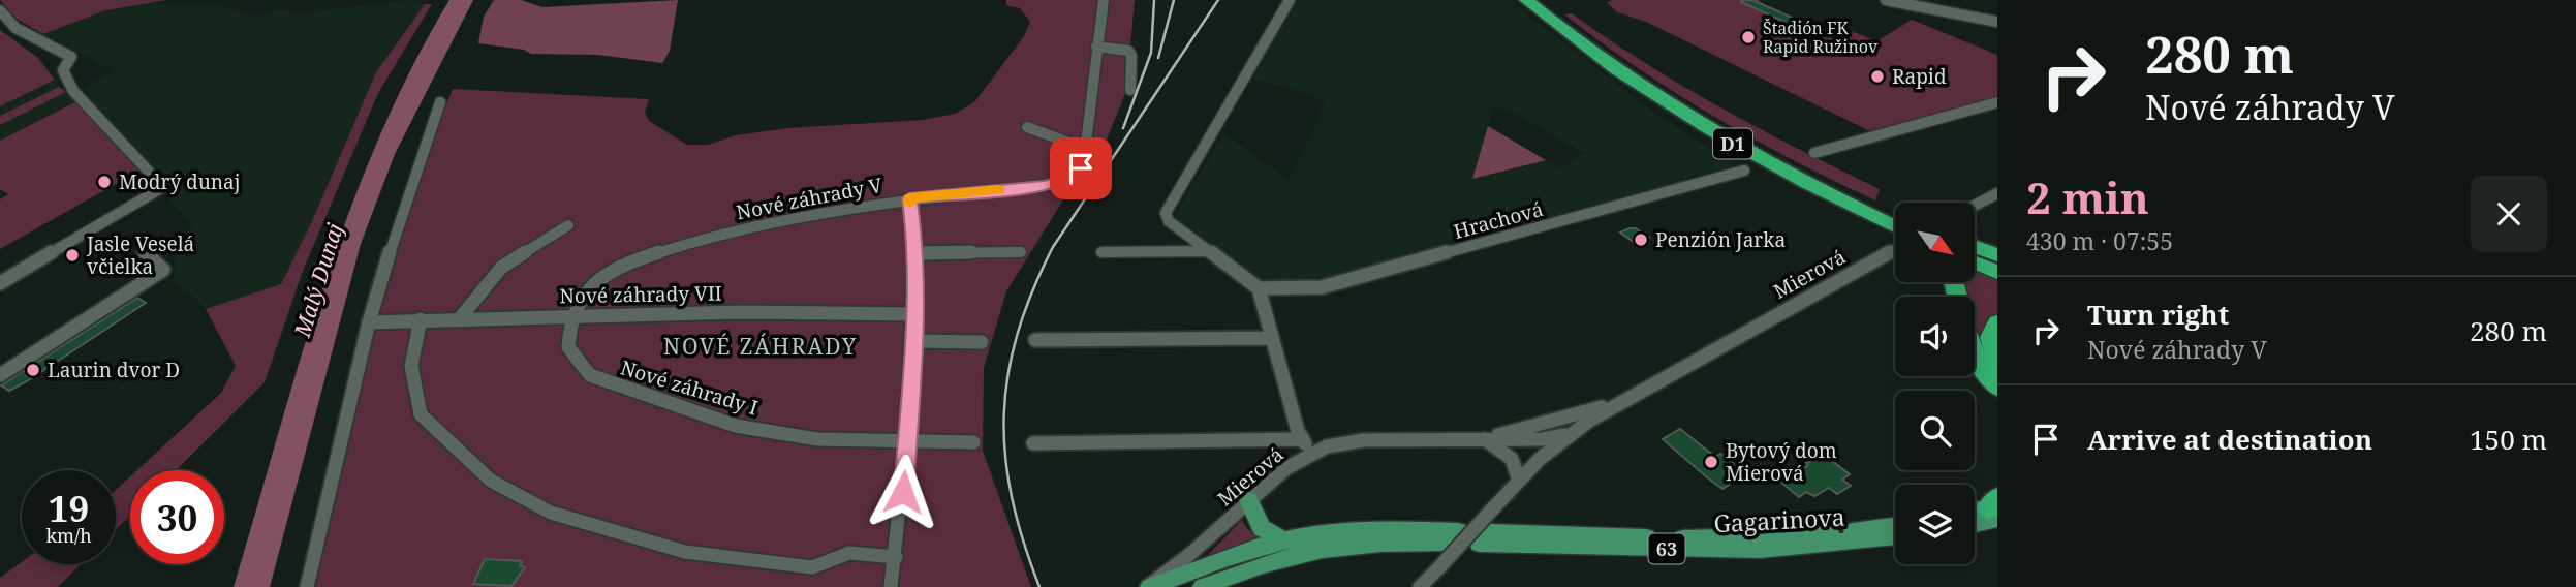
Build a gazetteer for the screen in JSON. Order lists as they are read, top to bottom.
{
  "streets": {
    "highway": ["D1"],
    "main road": ["Gagarinova", "63"],
    "street": [
      "Nové záhrady V",
      "Hrachová",
      "Mierová",
      "Nové záhrady VII",
      "Nové záhrady I"
    ]
  },
  "crossings": [
    ["Nové záhrady V", "Nové záhrady VII"],
    ["Nové záhrady V", "Nové záhrady I"],
    ["Nové záhrady VII", "Nové záhrady I"]
  ],
  "districts": ["NOVÉ ZÁHRADY"],
  "water": ["Malý Dunaj"],
  "places": [
    "Štadión FK Rapid Ružinov",
    "Rapid",
    "Modrý dunaj",
    "Penzión Jarka",
    "Jasle Veselá včielka",
    "Laurin dvor D",
    "Bytový dom Mierová"
  ],
  "north": "bottom right",
  "page": {
    "turn": ["280 m", "Nové záhrady V"],
    "heading": ["2 min", "430 m · 07:55"],
    "list": [
      {
        "name": "Turn right",
        "note": "Nové záhrady V",
        "value": "280 m"
      },
      {
        "name": "Arrive at destination",
        "value": "150 m"
      }
    ],
    "speed": "19 km/h",
    "limit": "30"
  }
}
